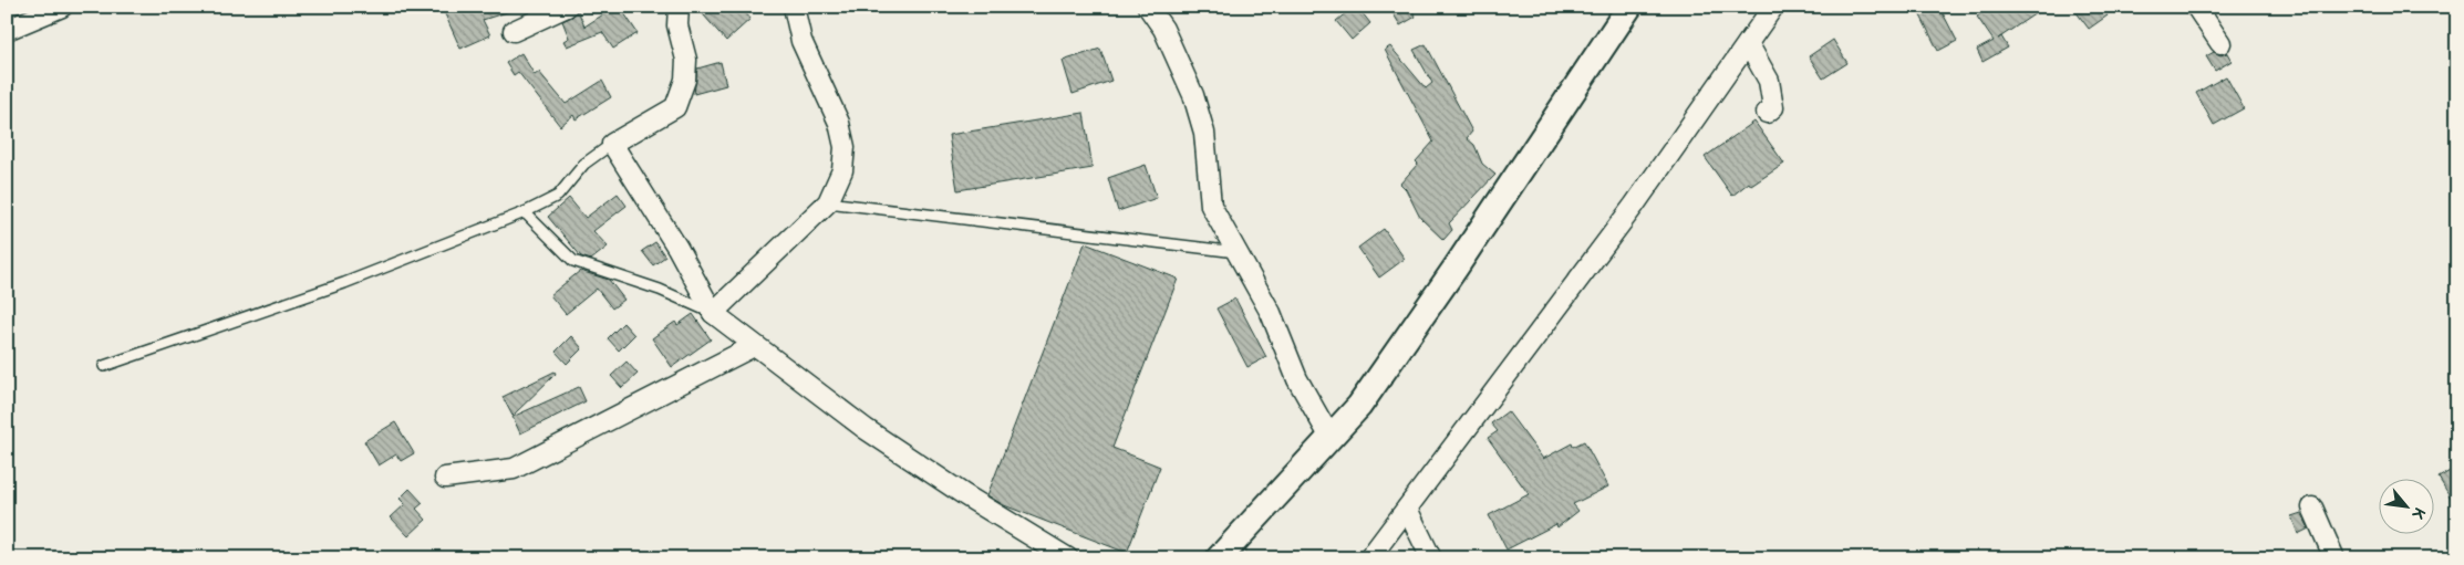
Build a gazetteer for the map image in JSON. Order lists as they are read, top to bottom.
{
  "north": "bottom right"
}
